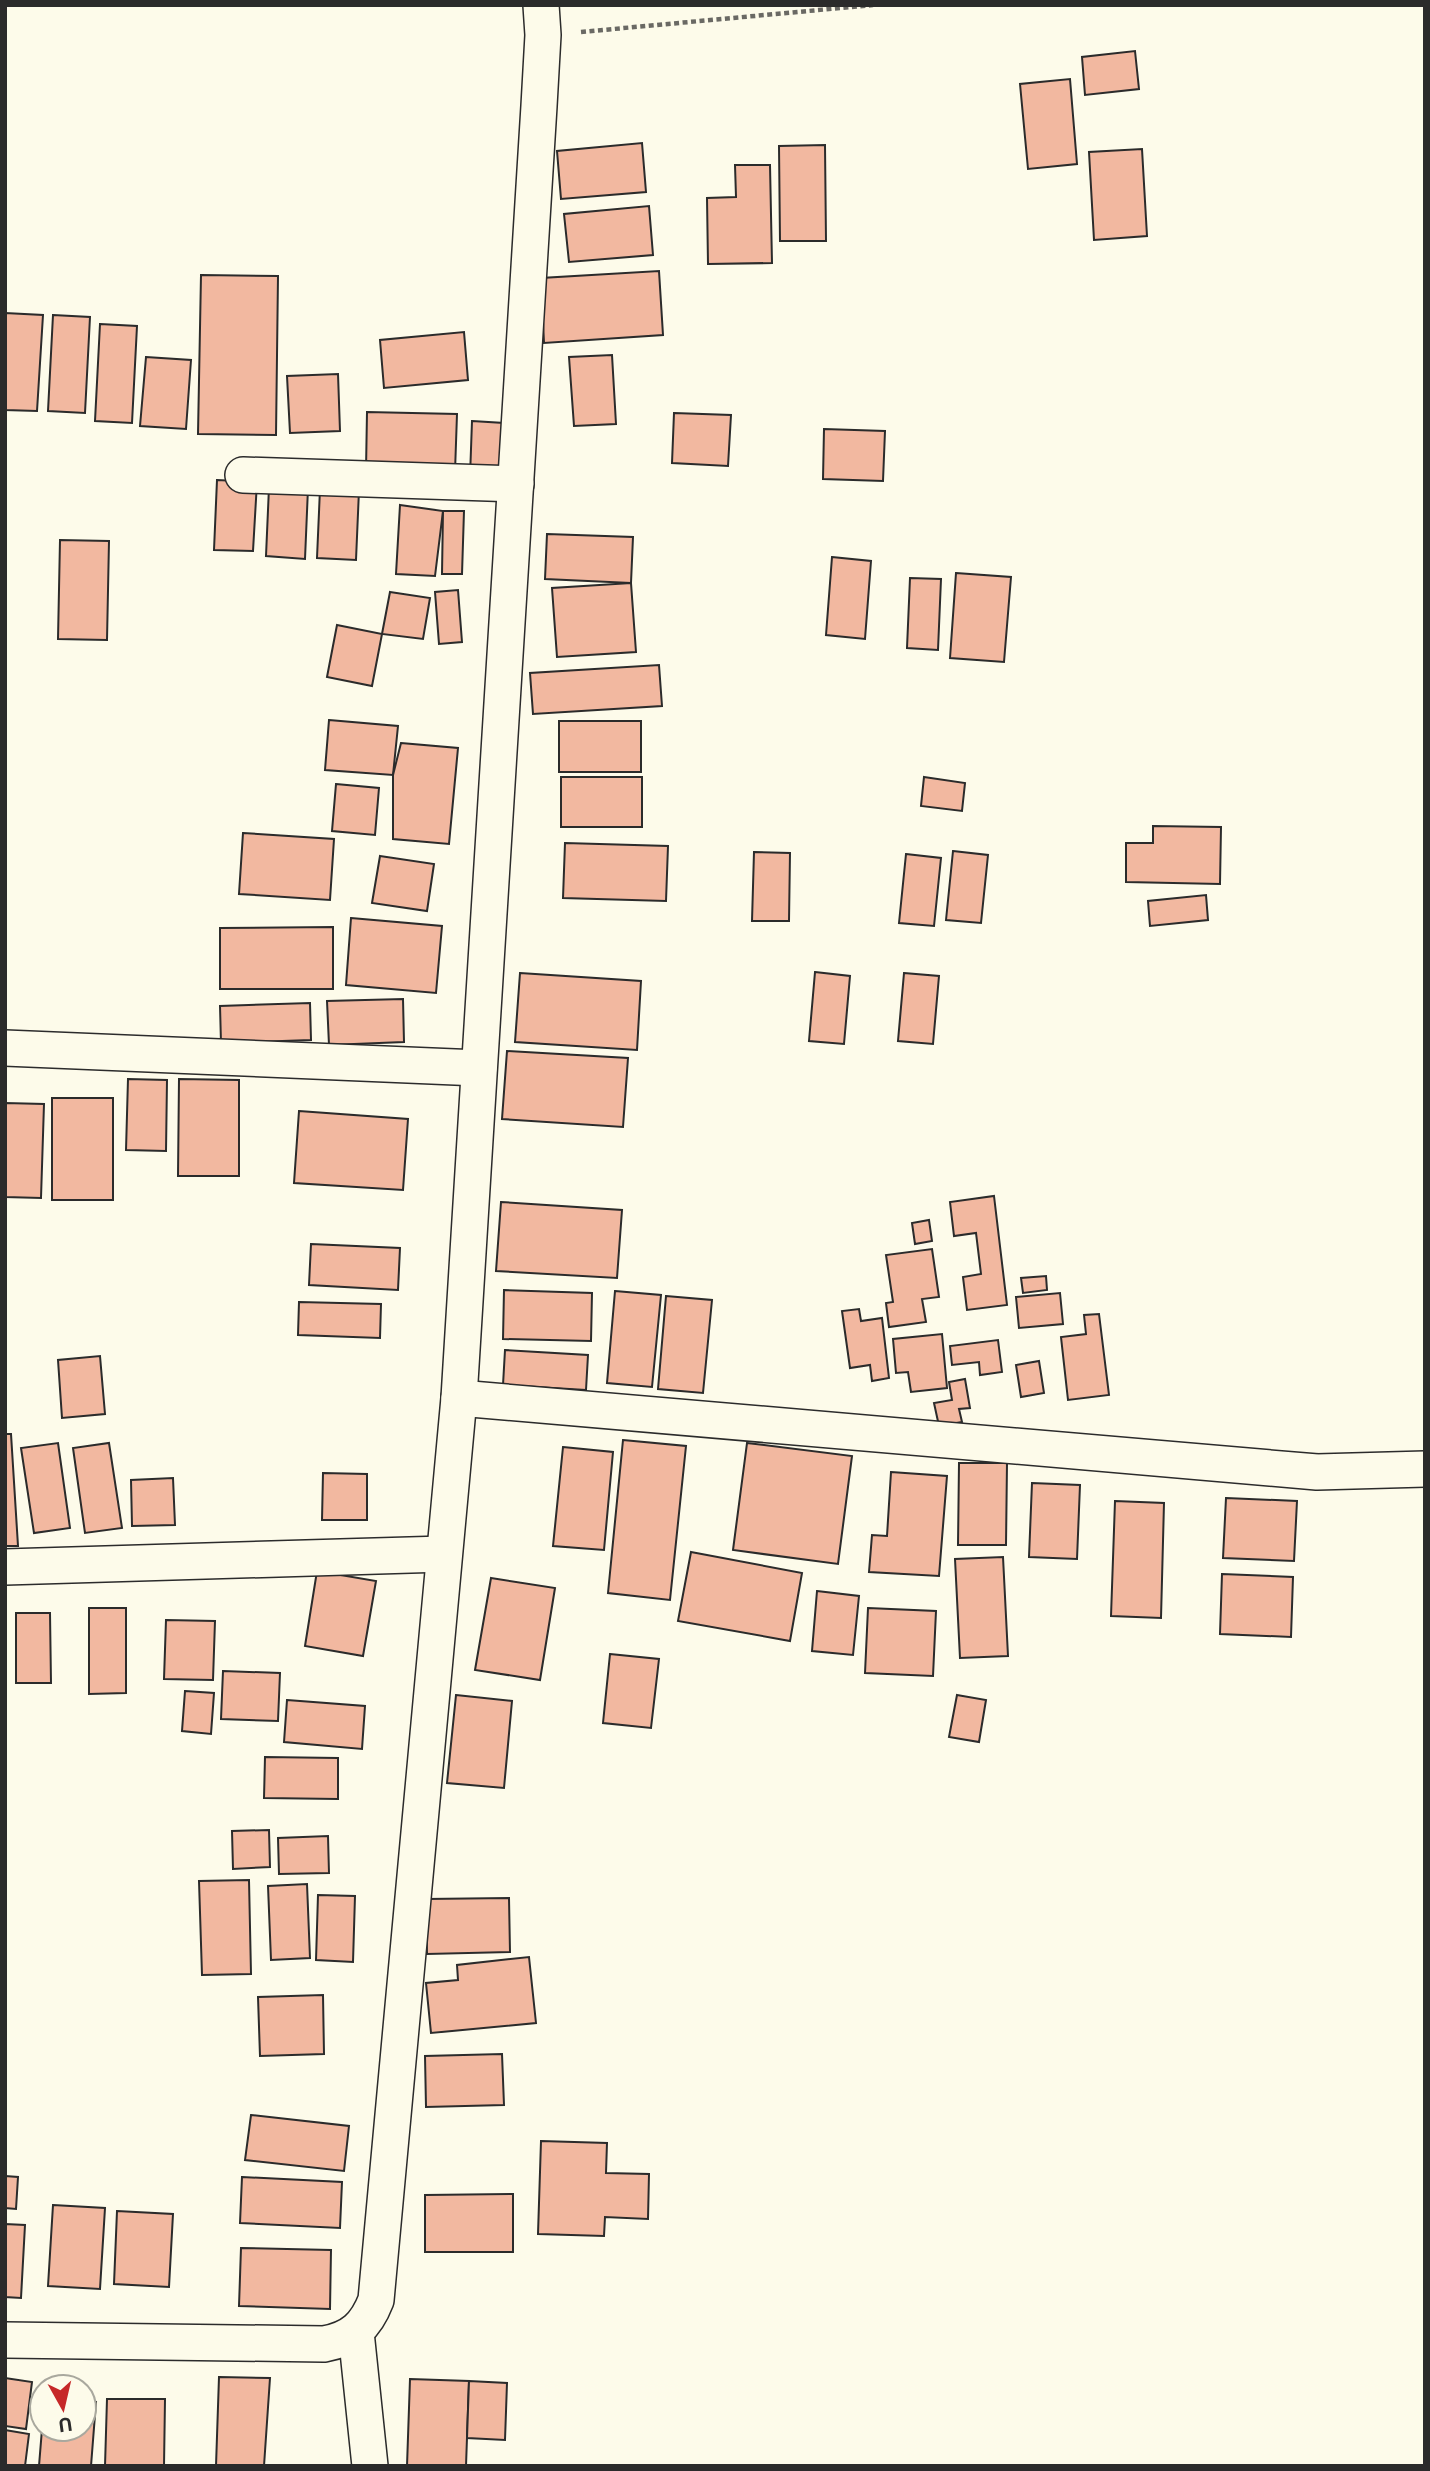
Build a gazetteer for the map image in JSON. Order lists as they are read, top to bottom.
{
  "north": "bottom"
}
